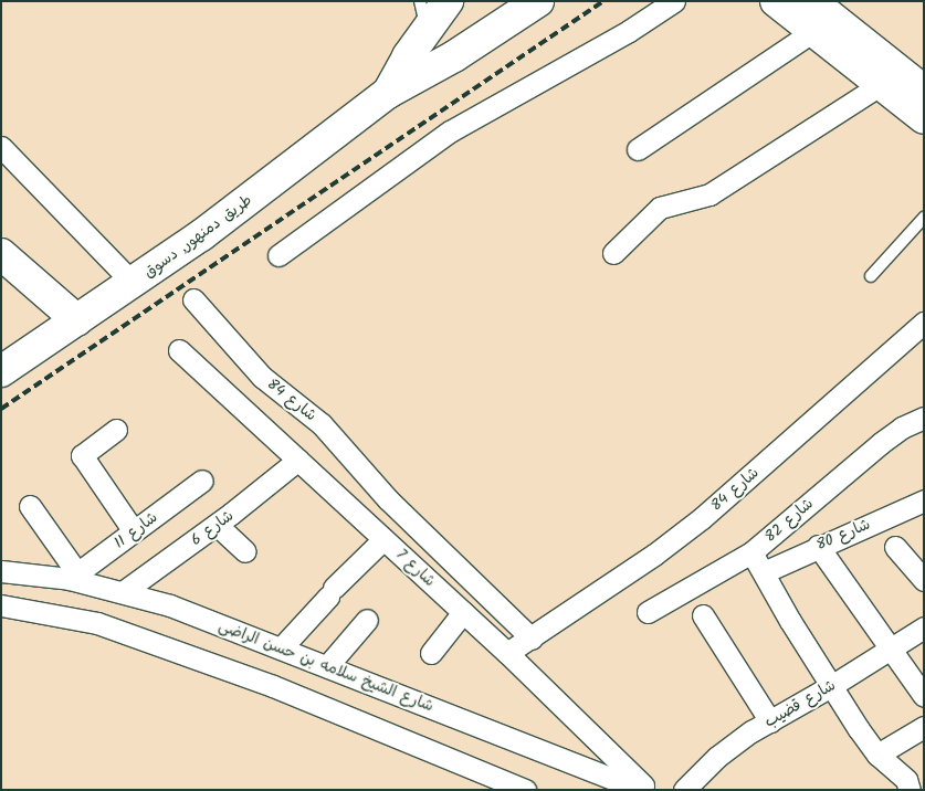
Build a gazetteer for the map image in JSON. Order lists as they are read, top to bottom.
{
  "streets": {
    "main road": ["طريق دمنهور, دسوق"],
    "street": [
      "شارع 84",
      "شارع 82",
      "شارع 6",
      "شارع 11",
      "شارع 80",
      "شارع 7",
      "شارع الشيخ سلامه بن حسن الراضى",
      "شارع قضيب"
    ]
  },
  "crossings": [
    ["شارع 84", "شارع 7"],
    ["شارع 6", "شارع 7"],
    ["شارع 6", "شارع الشيخ سلامه بن حسن الراضى"],
    ["شارع 11", "شارع الشيخ سلامه بن حسن الراضى"]
  ]
}
